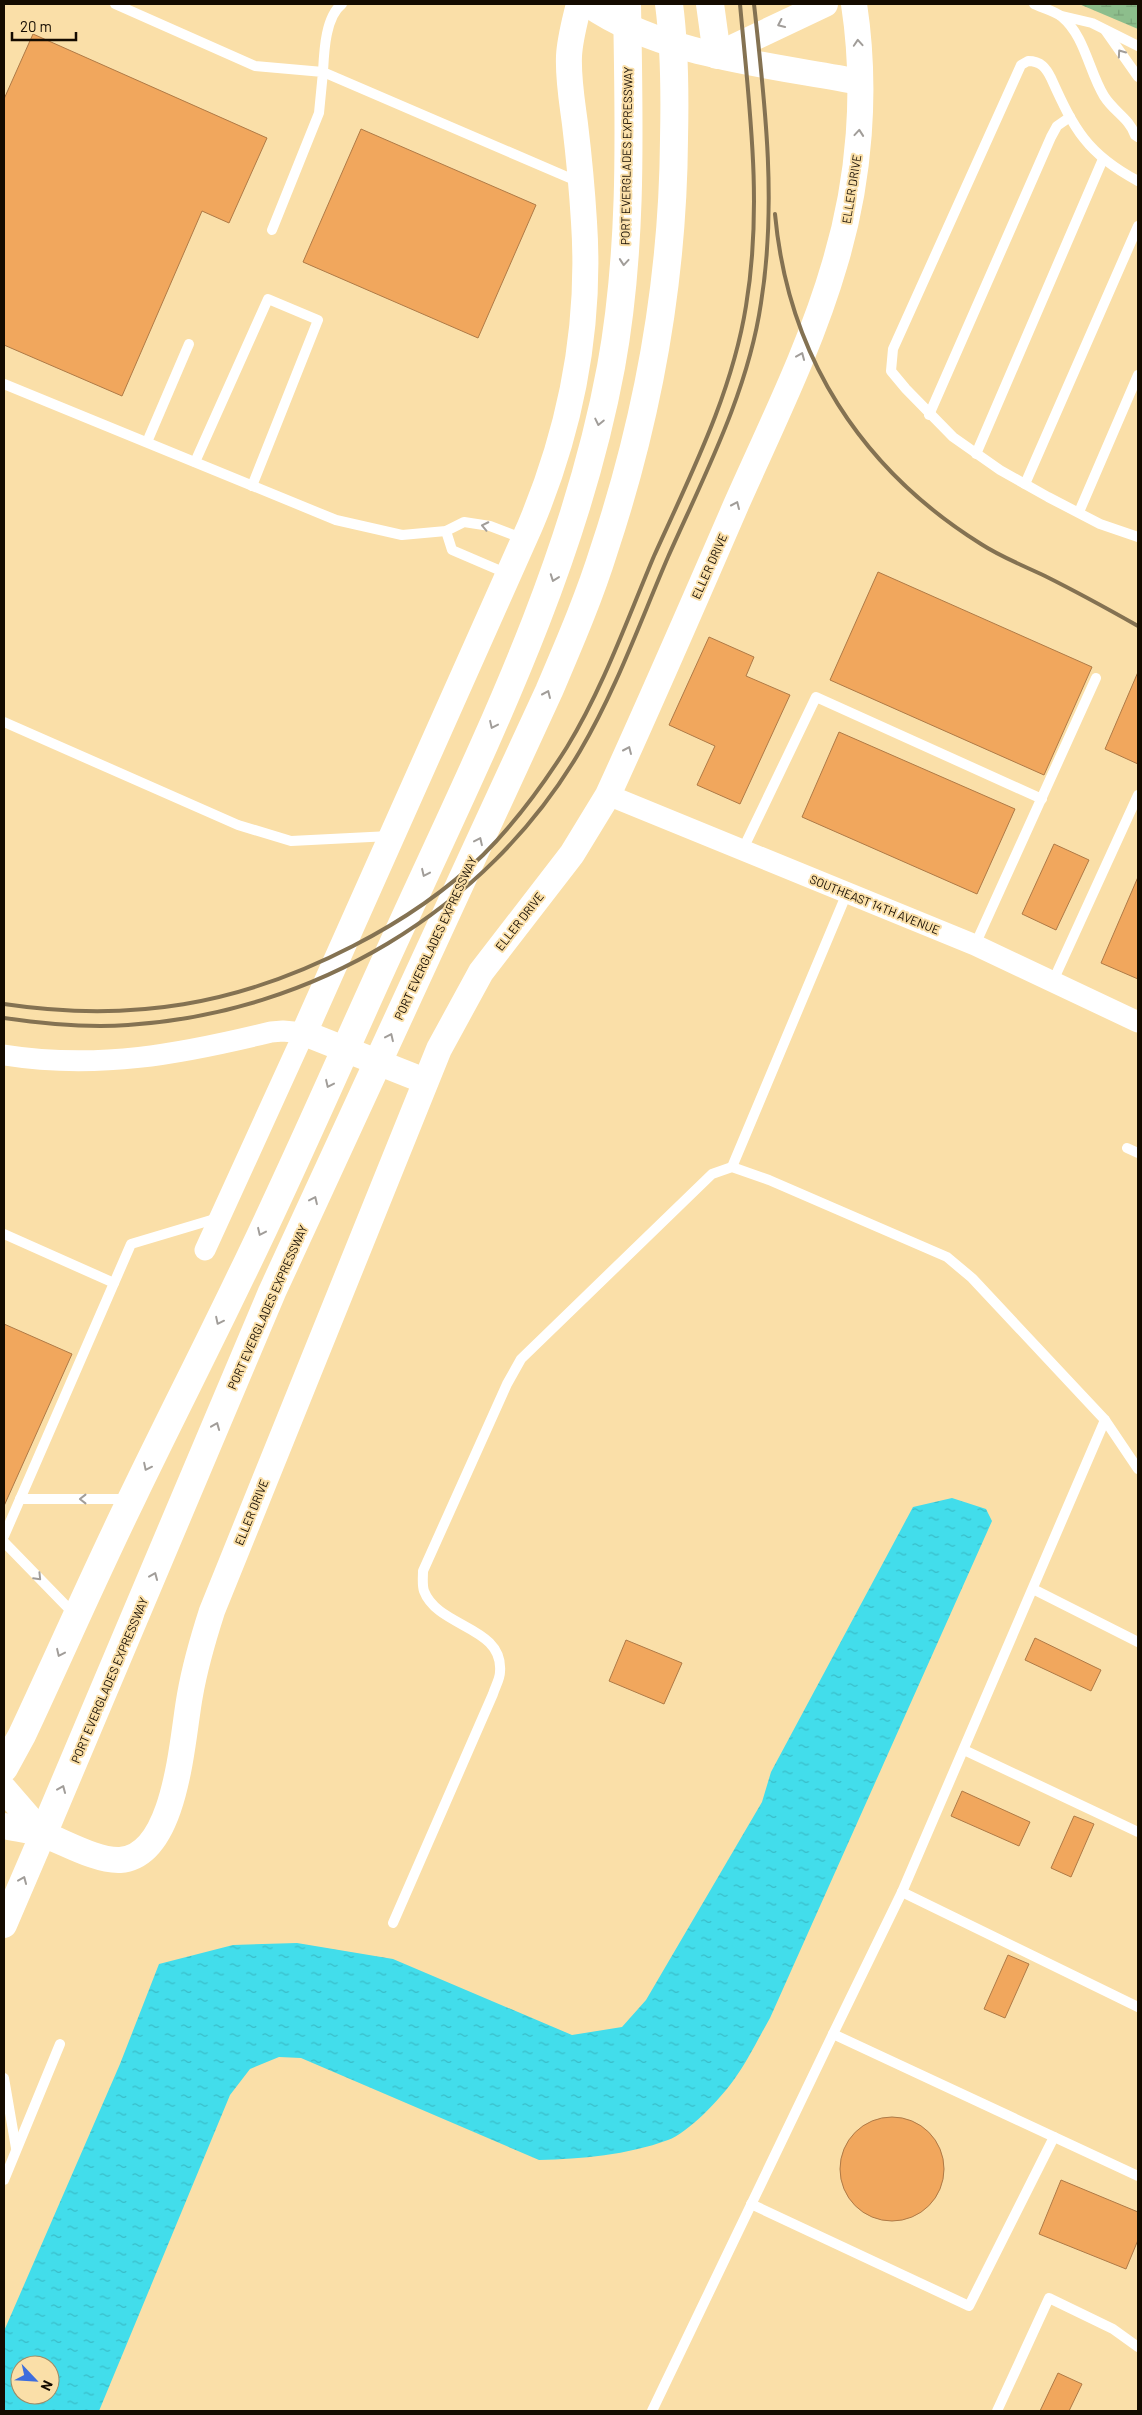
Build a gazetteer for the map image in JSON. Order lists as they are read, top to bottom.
{
  "streets": {
    "highway": ["PORT EVERGLADES EXPRESSWAY"],
    "street": ["ELLER DRIVE", "SOUTHEAST 14TH AVENUE"]
  },
  "crossings": [
    ["PORT EVERGLADES EXPRESSWAY", "ELLER DRIVE"],
    ["ELLER DRIVE", "SOUTHEAST 14TH AVENUE"]
  ],
  "scale_bar": "20 m",
  "north": "bottom right"
}
